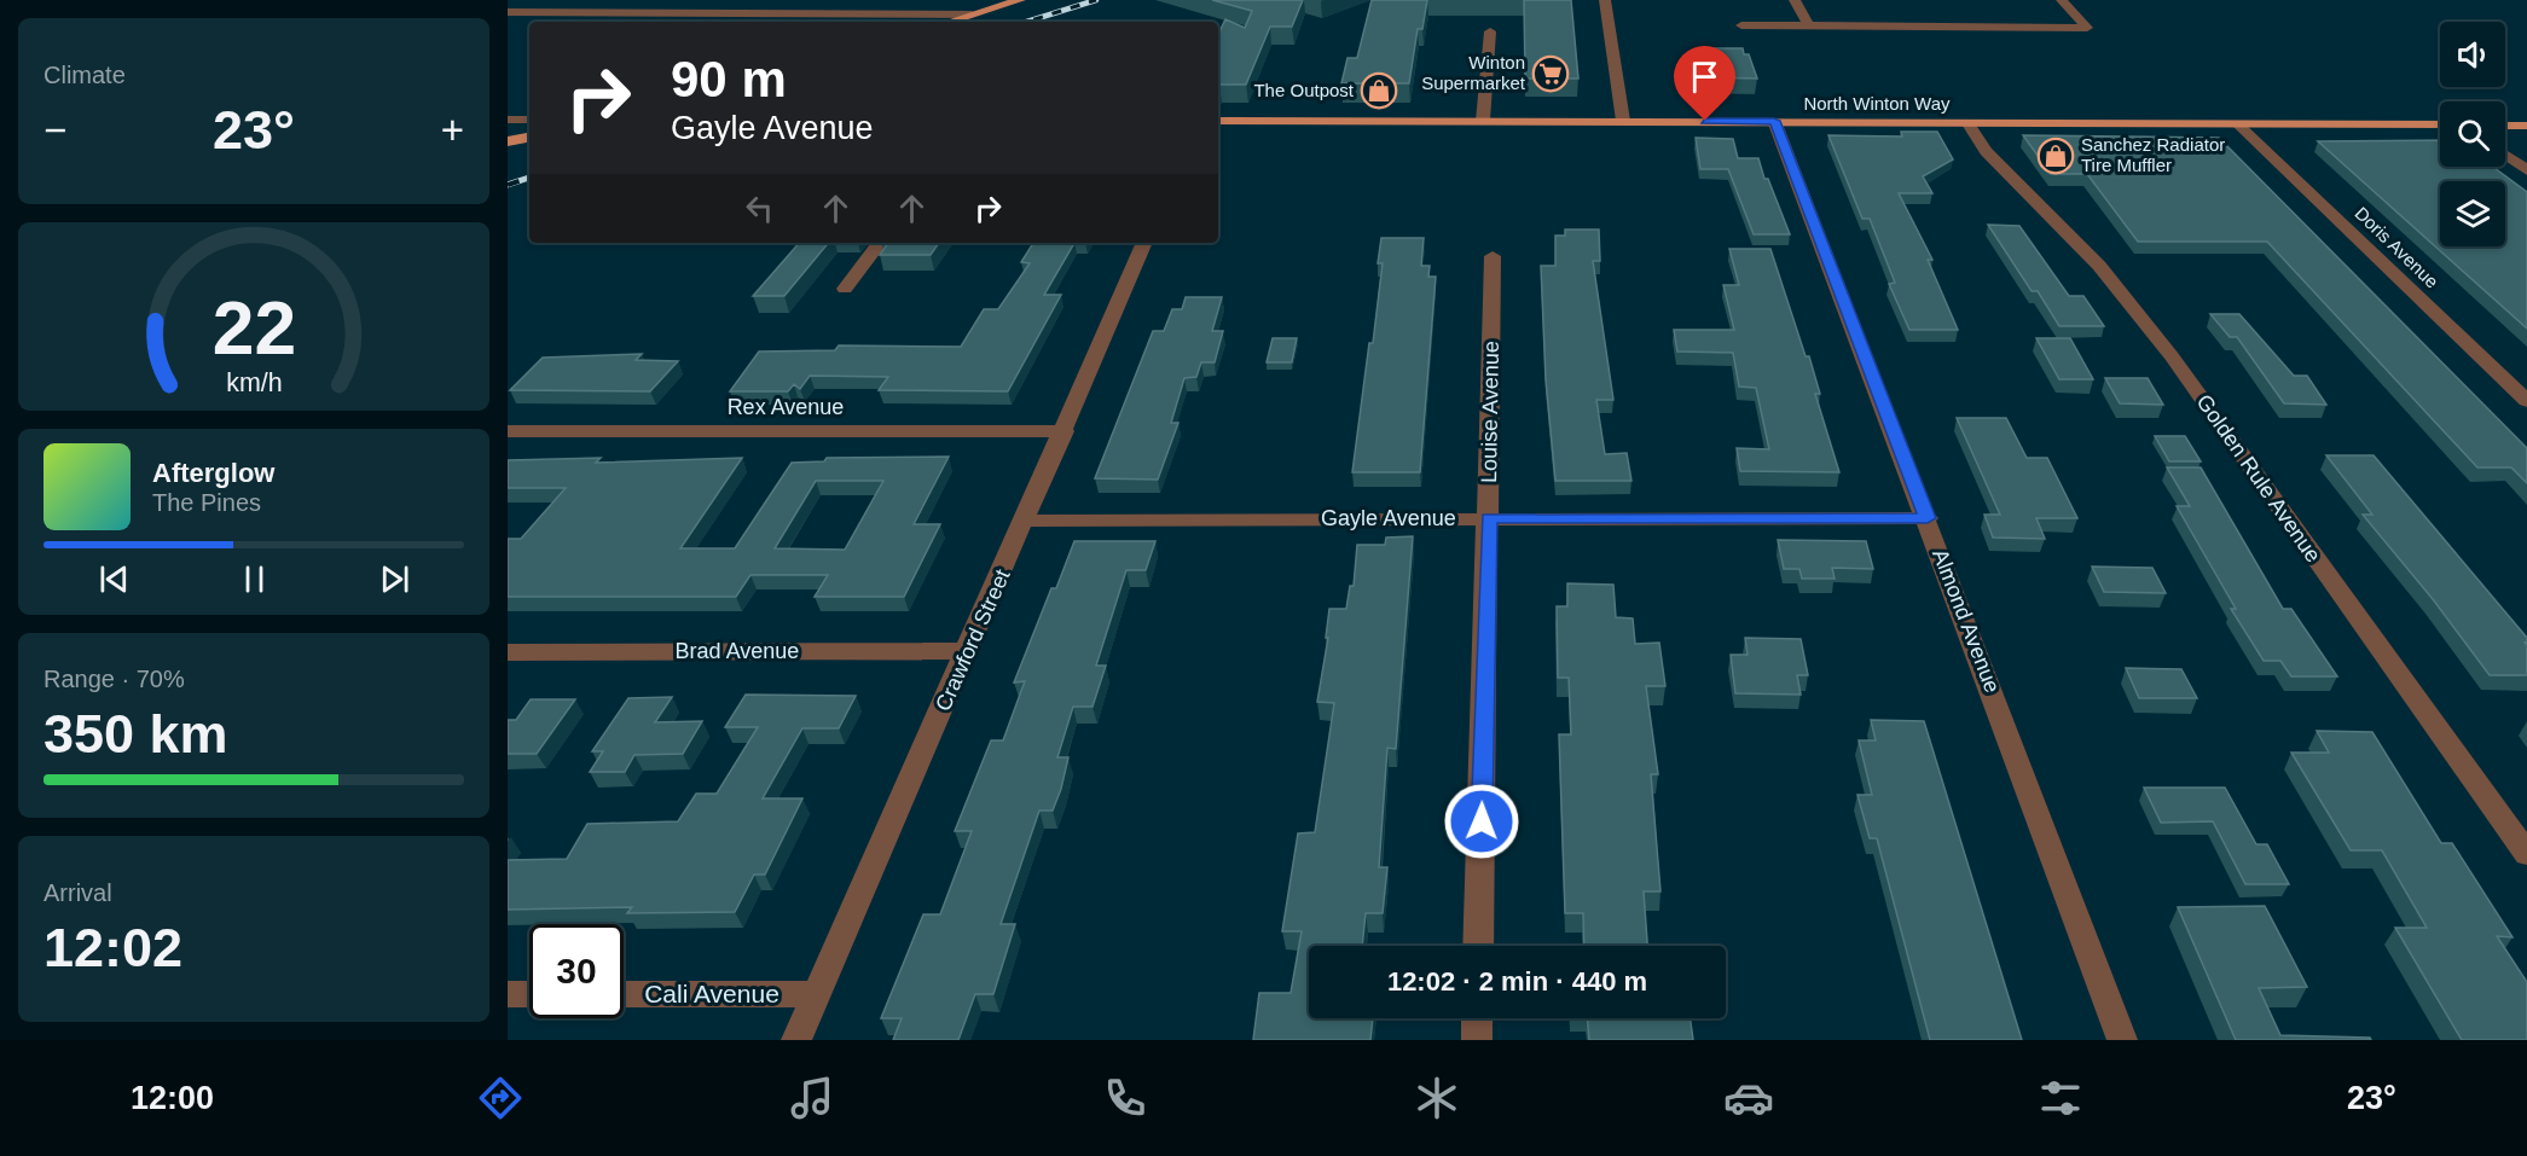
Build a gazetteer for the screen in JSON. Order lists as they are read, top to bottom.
{
  "streets": {
    "main road": ["North Winton Way"],
    "street": [
      "Doris Avenue",
      "Rex Avenue",
      "Louise Avenue",
      "Golden Rule Avenue",
      "Gayle Avenue",
      "Almond Avenue",
      "Crawford Street",
      "Brad Avenue",
      "Cali Avenue"
    ]
  },
  "crossings": [
    ["North Winton Way", "Doris Avenue"],
    ["North Winton Way", "Golden Rule Avenue"],
    ["North Winton Way", "Almond Avenue"],
    ["Rex Avenue", "Crawford Street"],
    ["Louise Avenue", "Gayle Avenue"],
    ["Gayle Avenue", "Almond Avenue"],
    ["Gayle Avenue", "Crawford Street"],
    ["Crawford Street", "Brad Avenue"],
    ["Crawford Street", "Cali Avenue"]
  ],
  "places": {
    "supermarket": ["Winton Supermarket"],
    "shop": ["The Outpost", "Sanchez Radiator Tire Muffler"]
  },
  "page": {
    "tile": [
      "Climate",
      ["Range · 70%", "350 km"],
      ["Arrival", "12:02"]
    ],
    "turn": ["90 m", "Gayle Avenue"],
    "heat": ["−", "23°", "+"],
    "song": ["Afterglow", "The Pines"],
    "limit": "30",
    "trip": "12:02 · 2 min · 440 m",
    "tabs": ["12:00", "23°"],
    "gauge": ["22", "km/h"]
  }
}
